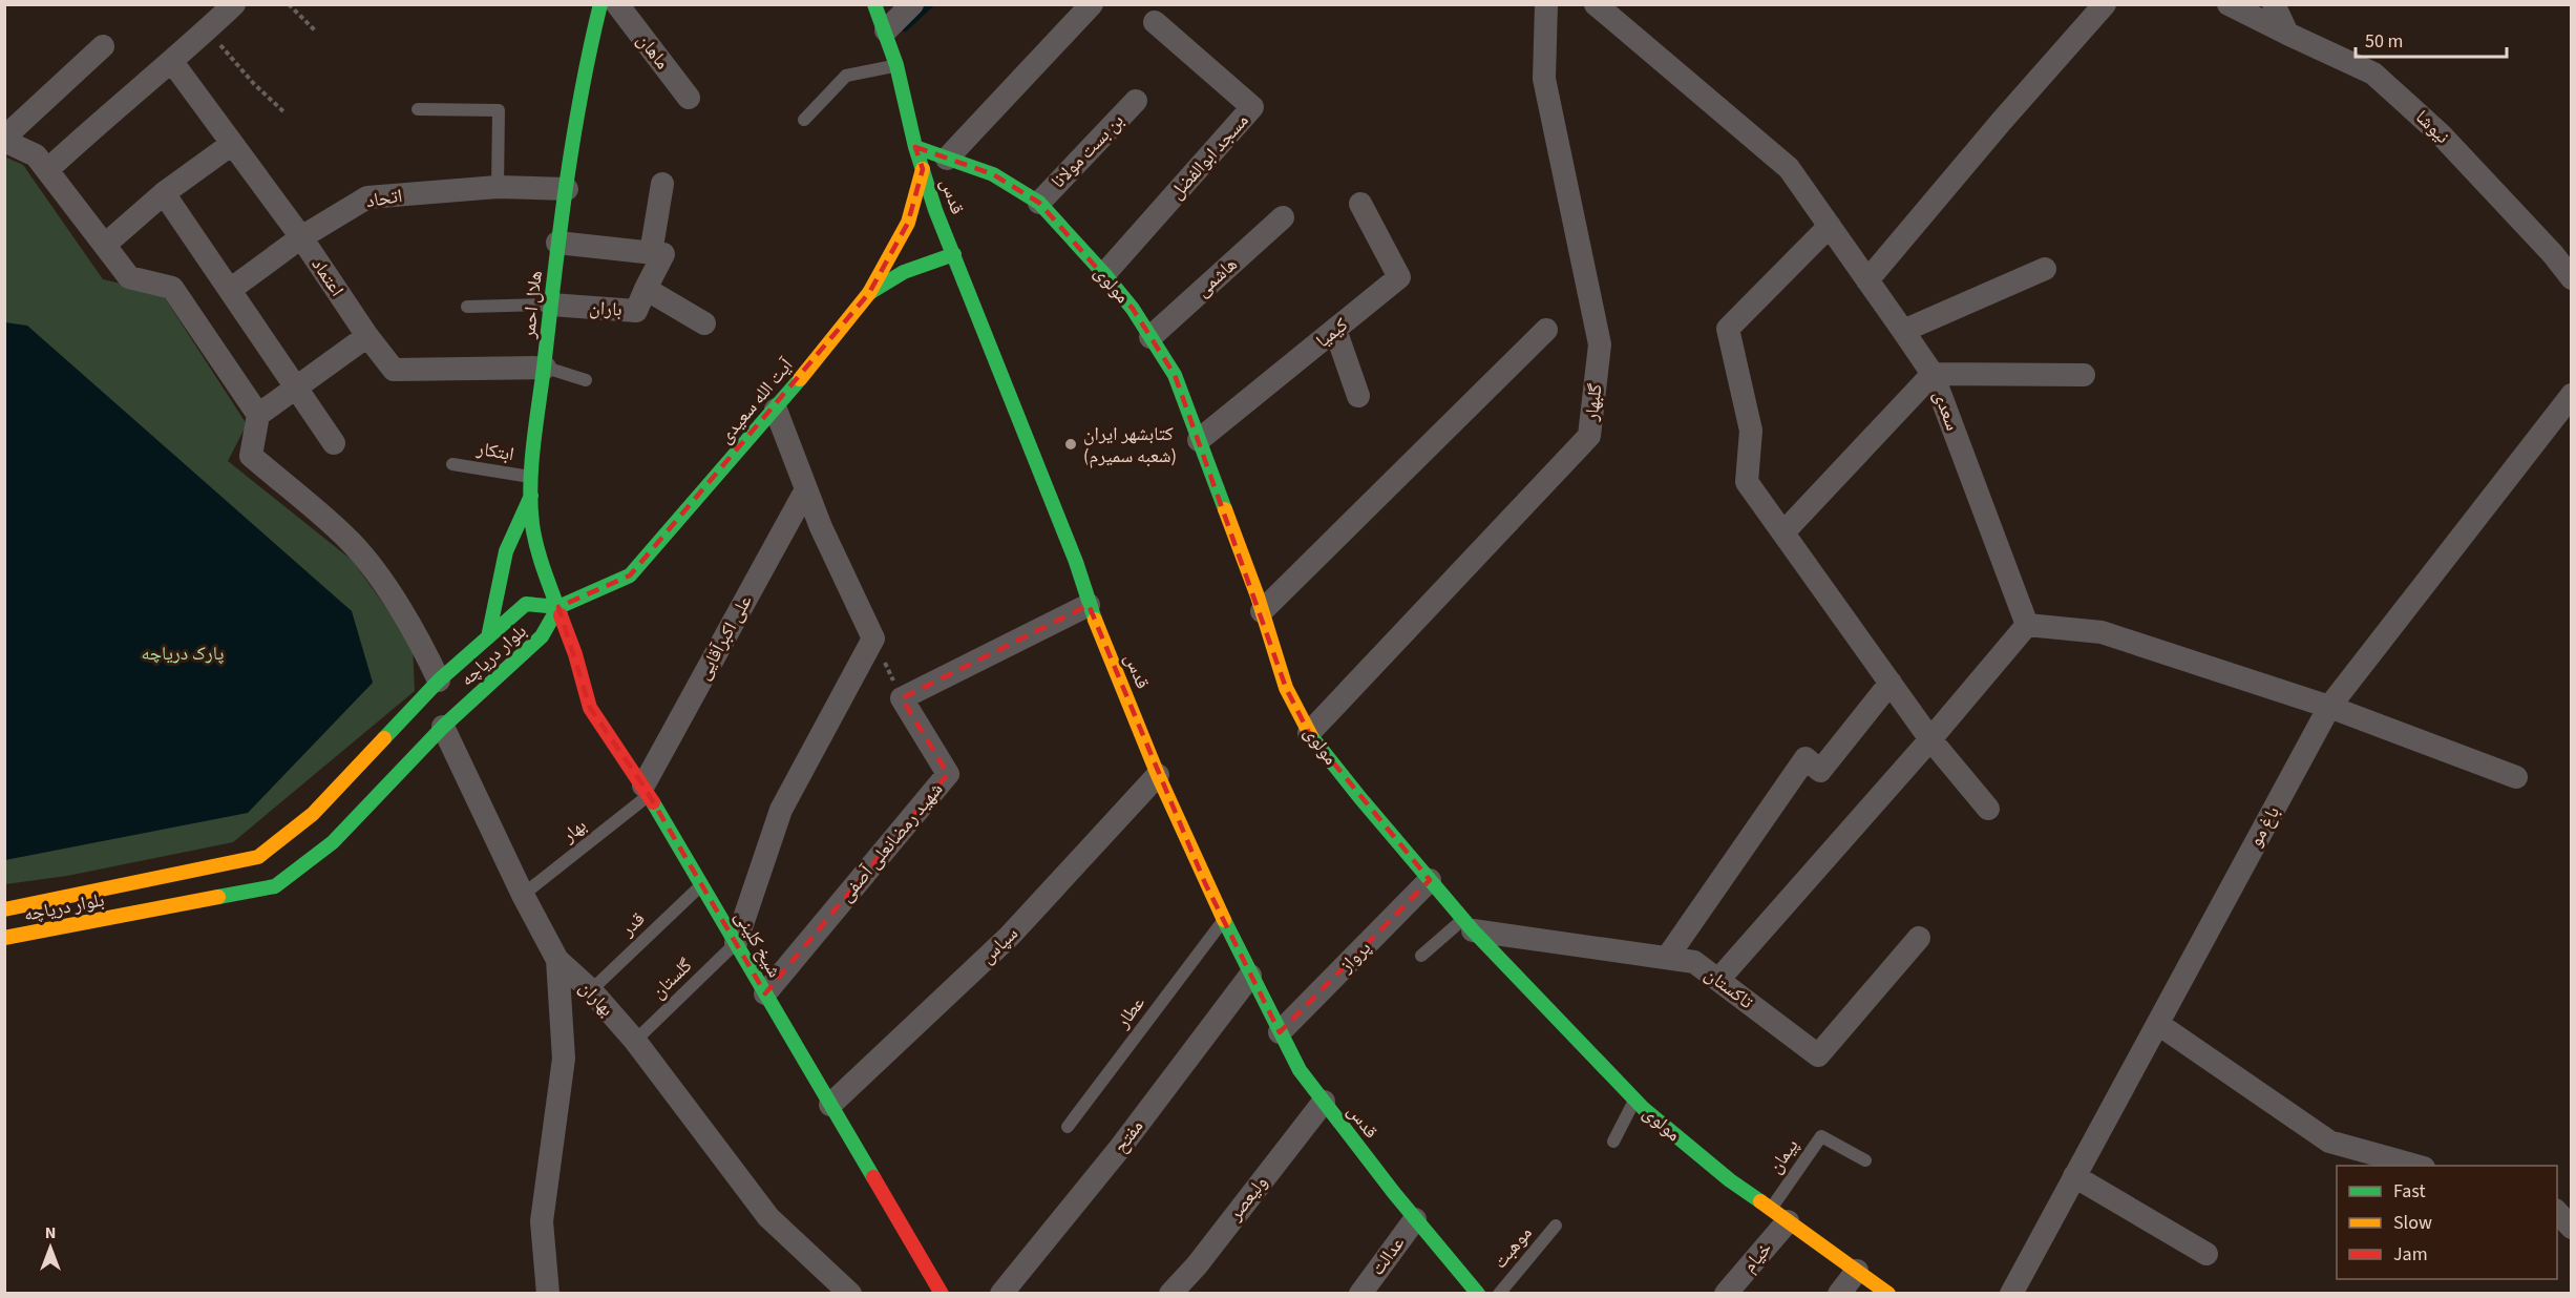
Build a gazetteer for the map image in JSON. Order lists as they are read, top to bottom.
{
  "streets": {
    "street": [
      "ماهان",
      "نیوشا",
      "بن بست مولانا",
      "مسجد ابوالفضل",
      "قدس",
      "اتحاد",
      "اعتماد",
      "هاشمی",
      "مولوی",
      "هلال احمر",
      "باران",
      "کیمیا",
      "آیت الله سعیدی",
      "گلبهار",
      "سعدی",
      "علی اکبرآقایی",
      "بلوار دریاچه",
      "باغ مو",
      "شهید رمضانعلی آصفی",
      "شیخ کلینی",
      "سپاس",
      "پرواز",
      "تاکستان",
      "بهاران",
      "مفتح",
      "ولیعصر",
      "عدالت",
      "خیام"
    ],
    "lane": [
      "ابتکار",
      "بهار",
      "قدر",
      "گلستان",
      "عطار",
      "پیمان",
      "موهبت"
    ]
  },
  "crossings": [
    ["بن بست مولانا", "مولوی"],
    ["مسجد ابوالفضل", "مولوی"],
    ["قدس", "مولوی"],
    ["قدس", "آیت الله سعیدی"],
    ["قدس", "سپاس"],
    ["قدس", "پرواز"],
    ["قدس", "عطار"],
    ["قدس", "مفتح"],
    ["قدس", "ولیعصر"],
    ["قدس", "عدالت"],
    ["اتحاد", "اعتماد"],
    ["اتحاد", "هلال احمر"],
    ["اعتماد", "هلال احمر"],
    ["هاشمی", "مولوی"],
    ["مولوی", "کیمیا"],
    ["مولوی", "گلبهار"],
    ["مولوی", "پرواز"],
    ["مولوی", "تاکستان"],
    ["مولوی", "پیمان"],
    ["مولوی", "خیام"],
    ["هلال احمر", "باران"],
    ["هلال احمر", "آیت الله سعیدی"],
    ["هلال احمر", "ابتکار"],
    ["هلال احمر", "بلوار دریاچه"],
    ["هلال احمر", "شیخ کلینی"],
    ["آیت الله سعیدی", "بلوار دریاچه"],
    ["آیت الله سعیدی", "شیخ کلینی"],
    ["علی اکبرآقایی", "بهار"],
    ["علی اکبرآقایی", "شیخ کلینی"],
    ["بلوار دریاچه", "شیخ کلینی"],
    ["بهار", "شیخ کلینی"],
    ["شهید رمضانعلی آصفی", "شیخ کلینی"],
    ["قدر", "شیخ کلینی"],
    ["قدر", "بهاران"],
    ["شیخ کلینی", "سپاس"],
    ["شیخ کلینی", "گلستان"],
    ["گلستان", "بهاران"],
    ["پیمان", "خیام"]
  ],
  "parks": ["پارک دریاچه"],
  "places": ["کتابشهر ایران (شعبه سمیرم)"],
  "legend": ["Fast", "Slow", "Jam"],
  "scale_bar": "50 m",
  "north": "top"
}
